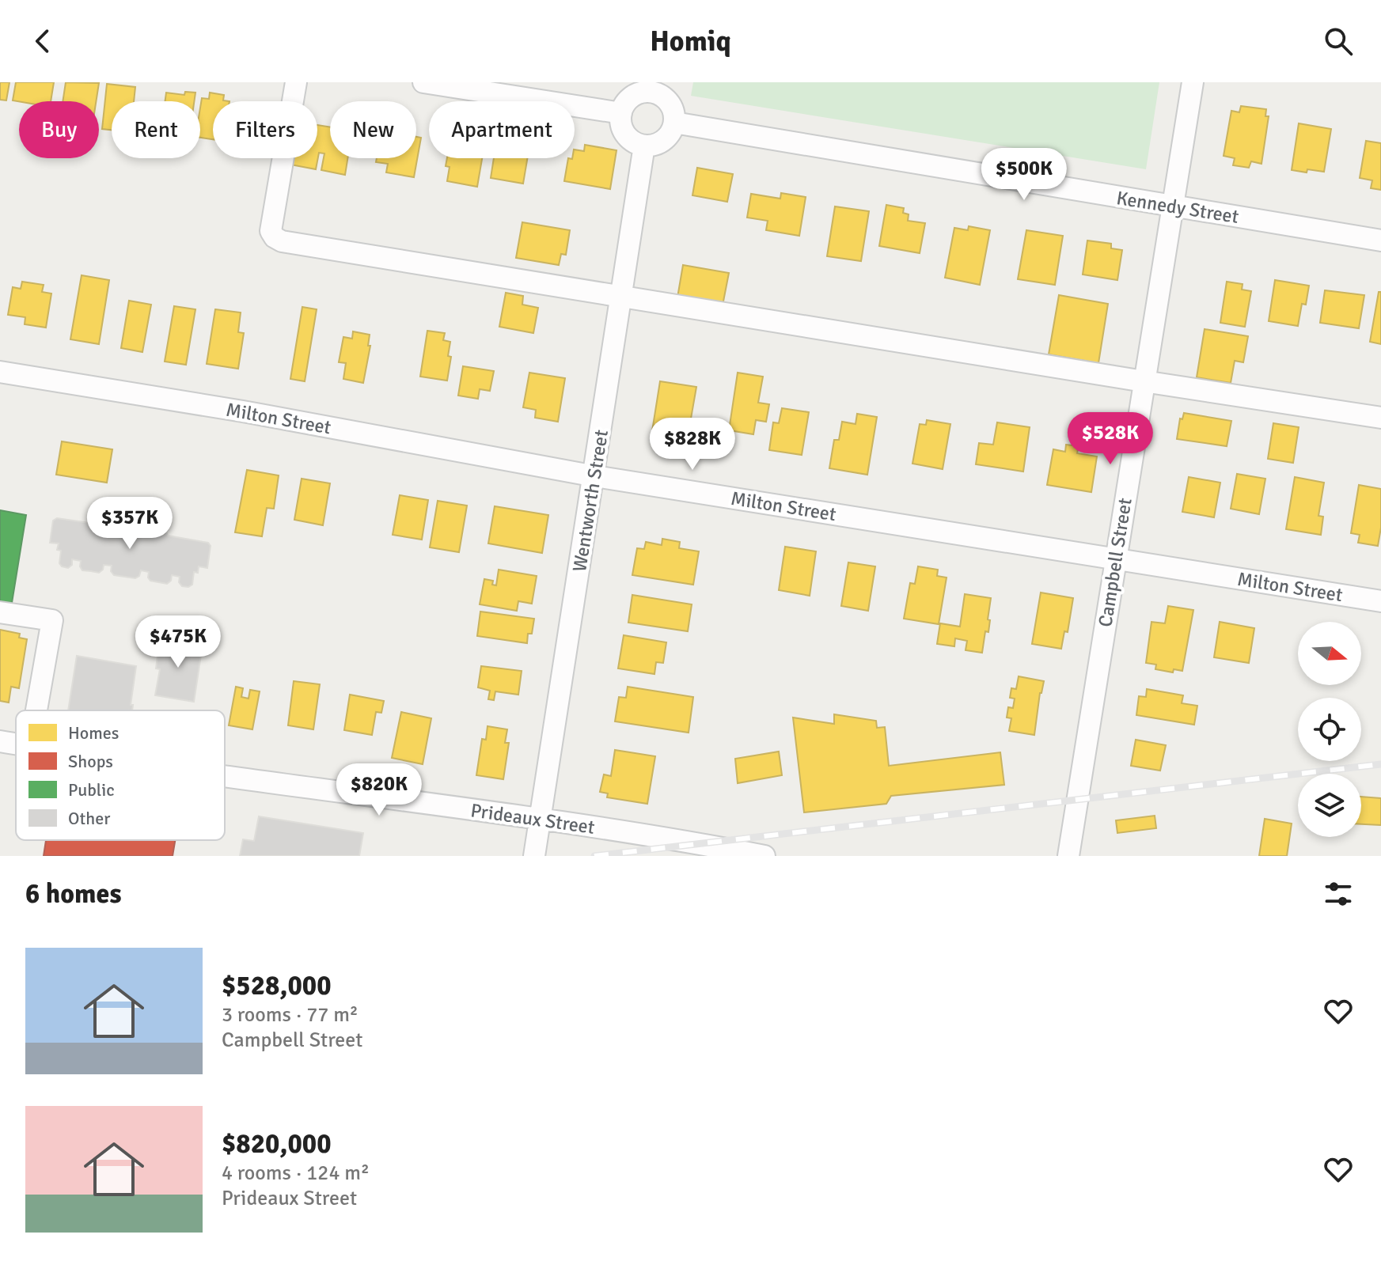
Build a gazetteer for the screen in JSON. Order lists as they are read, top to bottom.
{
  "streets": {
    "street": [
      "Kennedy Street",
      "Milton Street",
      "Wentworth Street",
      "Campbell Street",
      "Prideaux Street"
    ]
  },
  "crossings": [
    ["Kennedy Street", "Wentworth Street"],
    ["Kennedy Street", "Campbell Street"],
    ["Milton Street", "Wentworth Street"],
    ["Milton Street", "Campbell Street"],
    ["Wentworth Street", "Prideaux Street"]
  ],
  "legend": [
    "Homes",
    "Shops",
    "Public",
    "Other"
  ],
  "north": "right",
  "page": {
    "header": "Homiq",
    "chip": [
      "Buy",
      "Rent",
      "Filters",
      "New",
      "Apartment"
    ],
    "price": [
      "$500K",
      "$528K",
      "$828K",
      "$357K",
      "$475K",
      "$820K"
    ],
    "heading": "6 homes",
    "list": [
      {
        "name": "$528,000",
        "note": "3 rooms · 77 m² · Campbell Street"
      },
      {
        "name": "$820,000",
        "note": "4 rooms · 124 m² · Prideaux Street"
      }
    ]
  }
}
